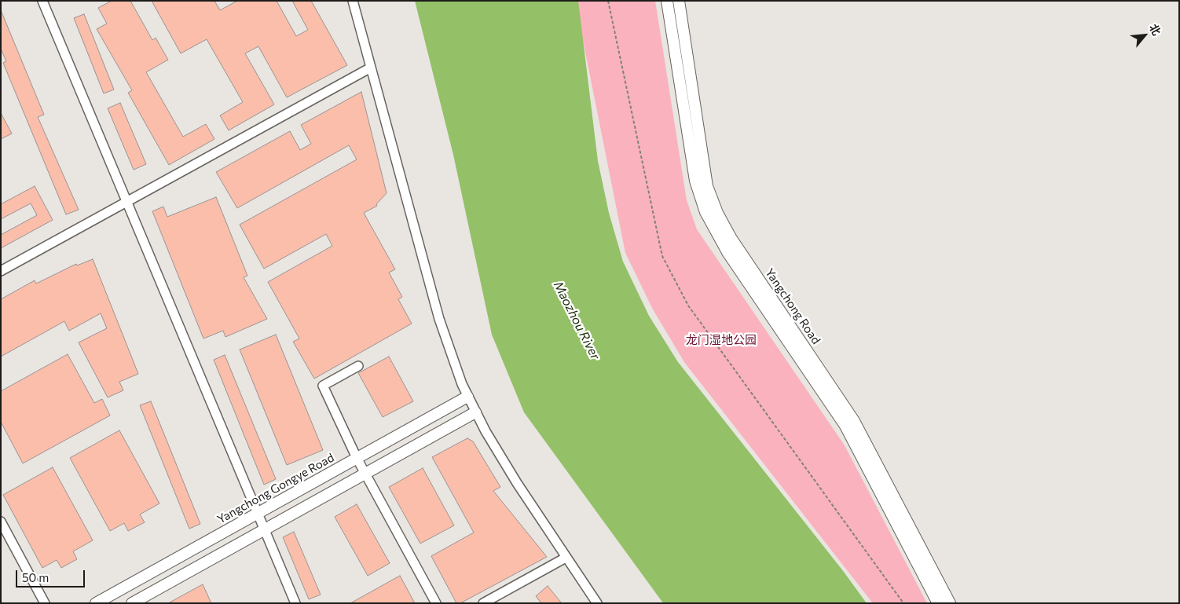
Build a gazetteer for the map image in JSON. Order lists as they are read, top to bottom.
{
  "streets": {
    "street": ["Yangchong Road", "Yangchong Gongye Road"]
  },
  "water": ["Maozhou River"],
  "parks": ["龙门湿地公园"],
  "scale_bar": "50 m",
  "north": "top right"
}
